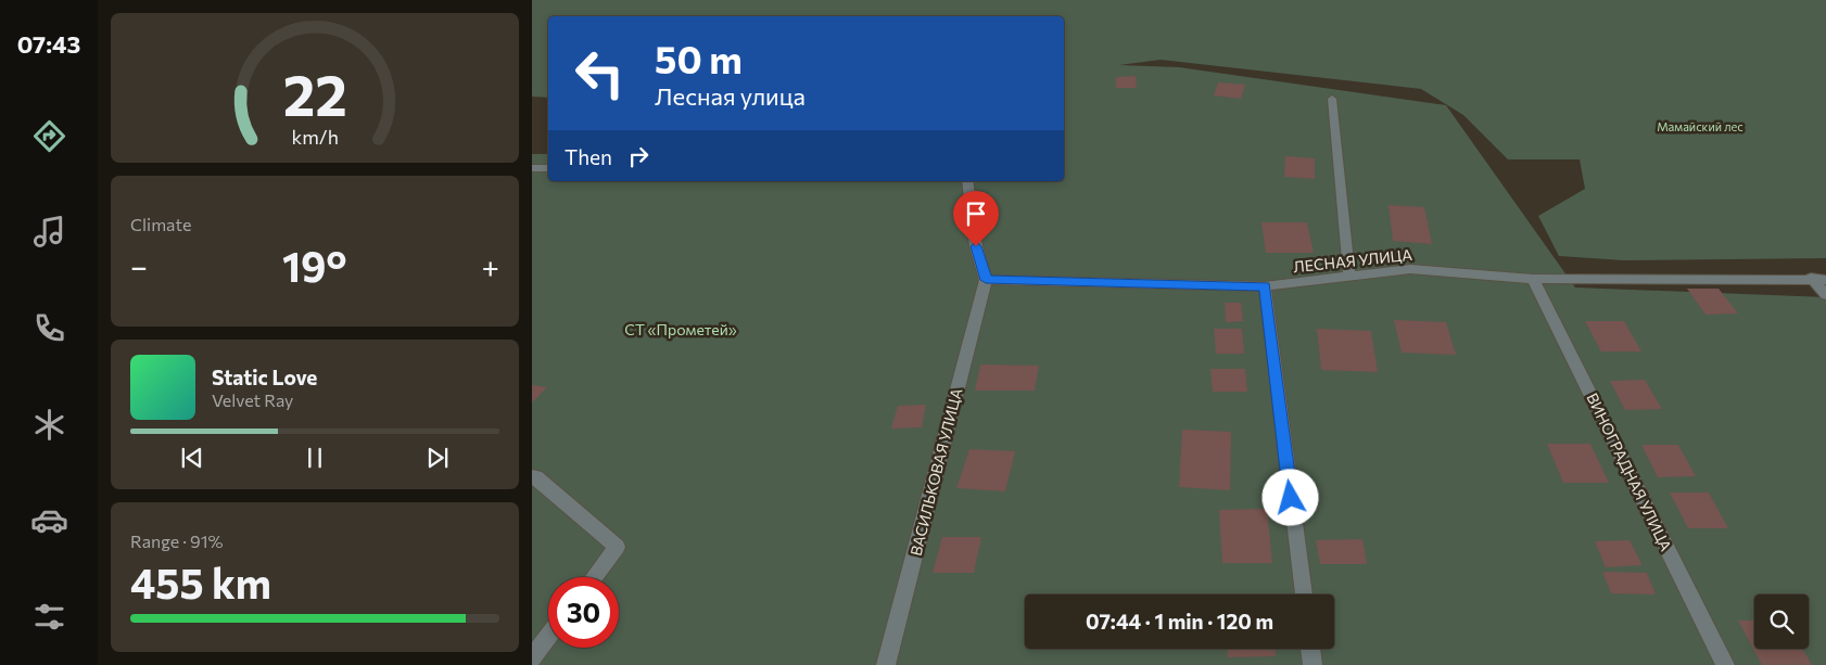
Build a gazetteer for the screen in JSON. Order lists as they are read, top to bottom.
{
  "streets": {
    "street": ["ЛЕСНАЯ УЛИЦА", "ВАСИЛЬКОВАЯ УЛИЦА", "ВИНОГРАДНАЯ УЛИЦА"]
  },
  "crossings": [
    ["ЛЕСНАЯ УЛИЦА", "ВАСИЛЬКОВАЯ УЛИЦА"],
    ["ЛЕСНАЯ УЛИЦА", "ВИНОГРАДНАЯ УЛИЦА"]
  ],
  "parks": ["Мамайский лес", "СТ «Прометей»"],
  "page": {
    "tabs": "07:43",
    "turn": ["50 m", "Лесная улица"],
    "then": "Then",
    "tile": [
      "Climate",
      ["Range · 91%", "455 km"]
    ],
    "heat": ["−", "19°", "+"],
    "song": ["Static Love", "Velvet Ray"],
    "limit": "30",
    "trip": "07:44 · 1 min · 120 m",
    "gauge": ["22", "km/h"]
  }
}
